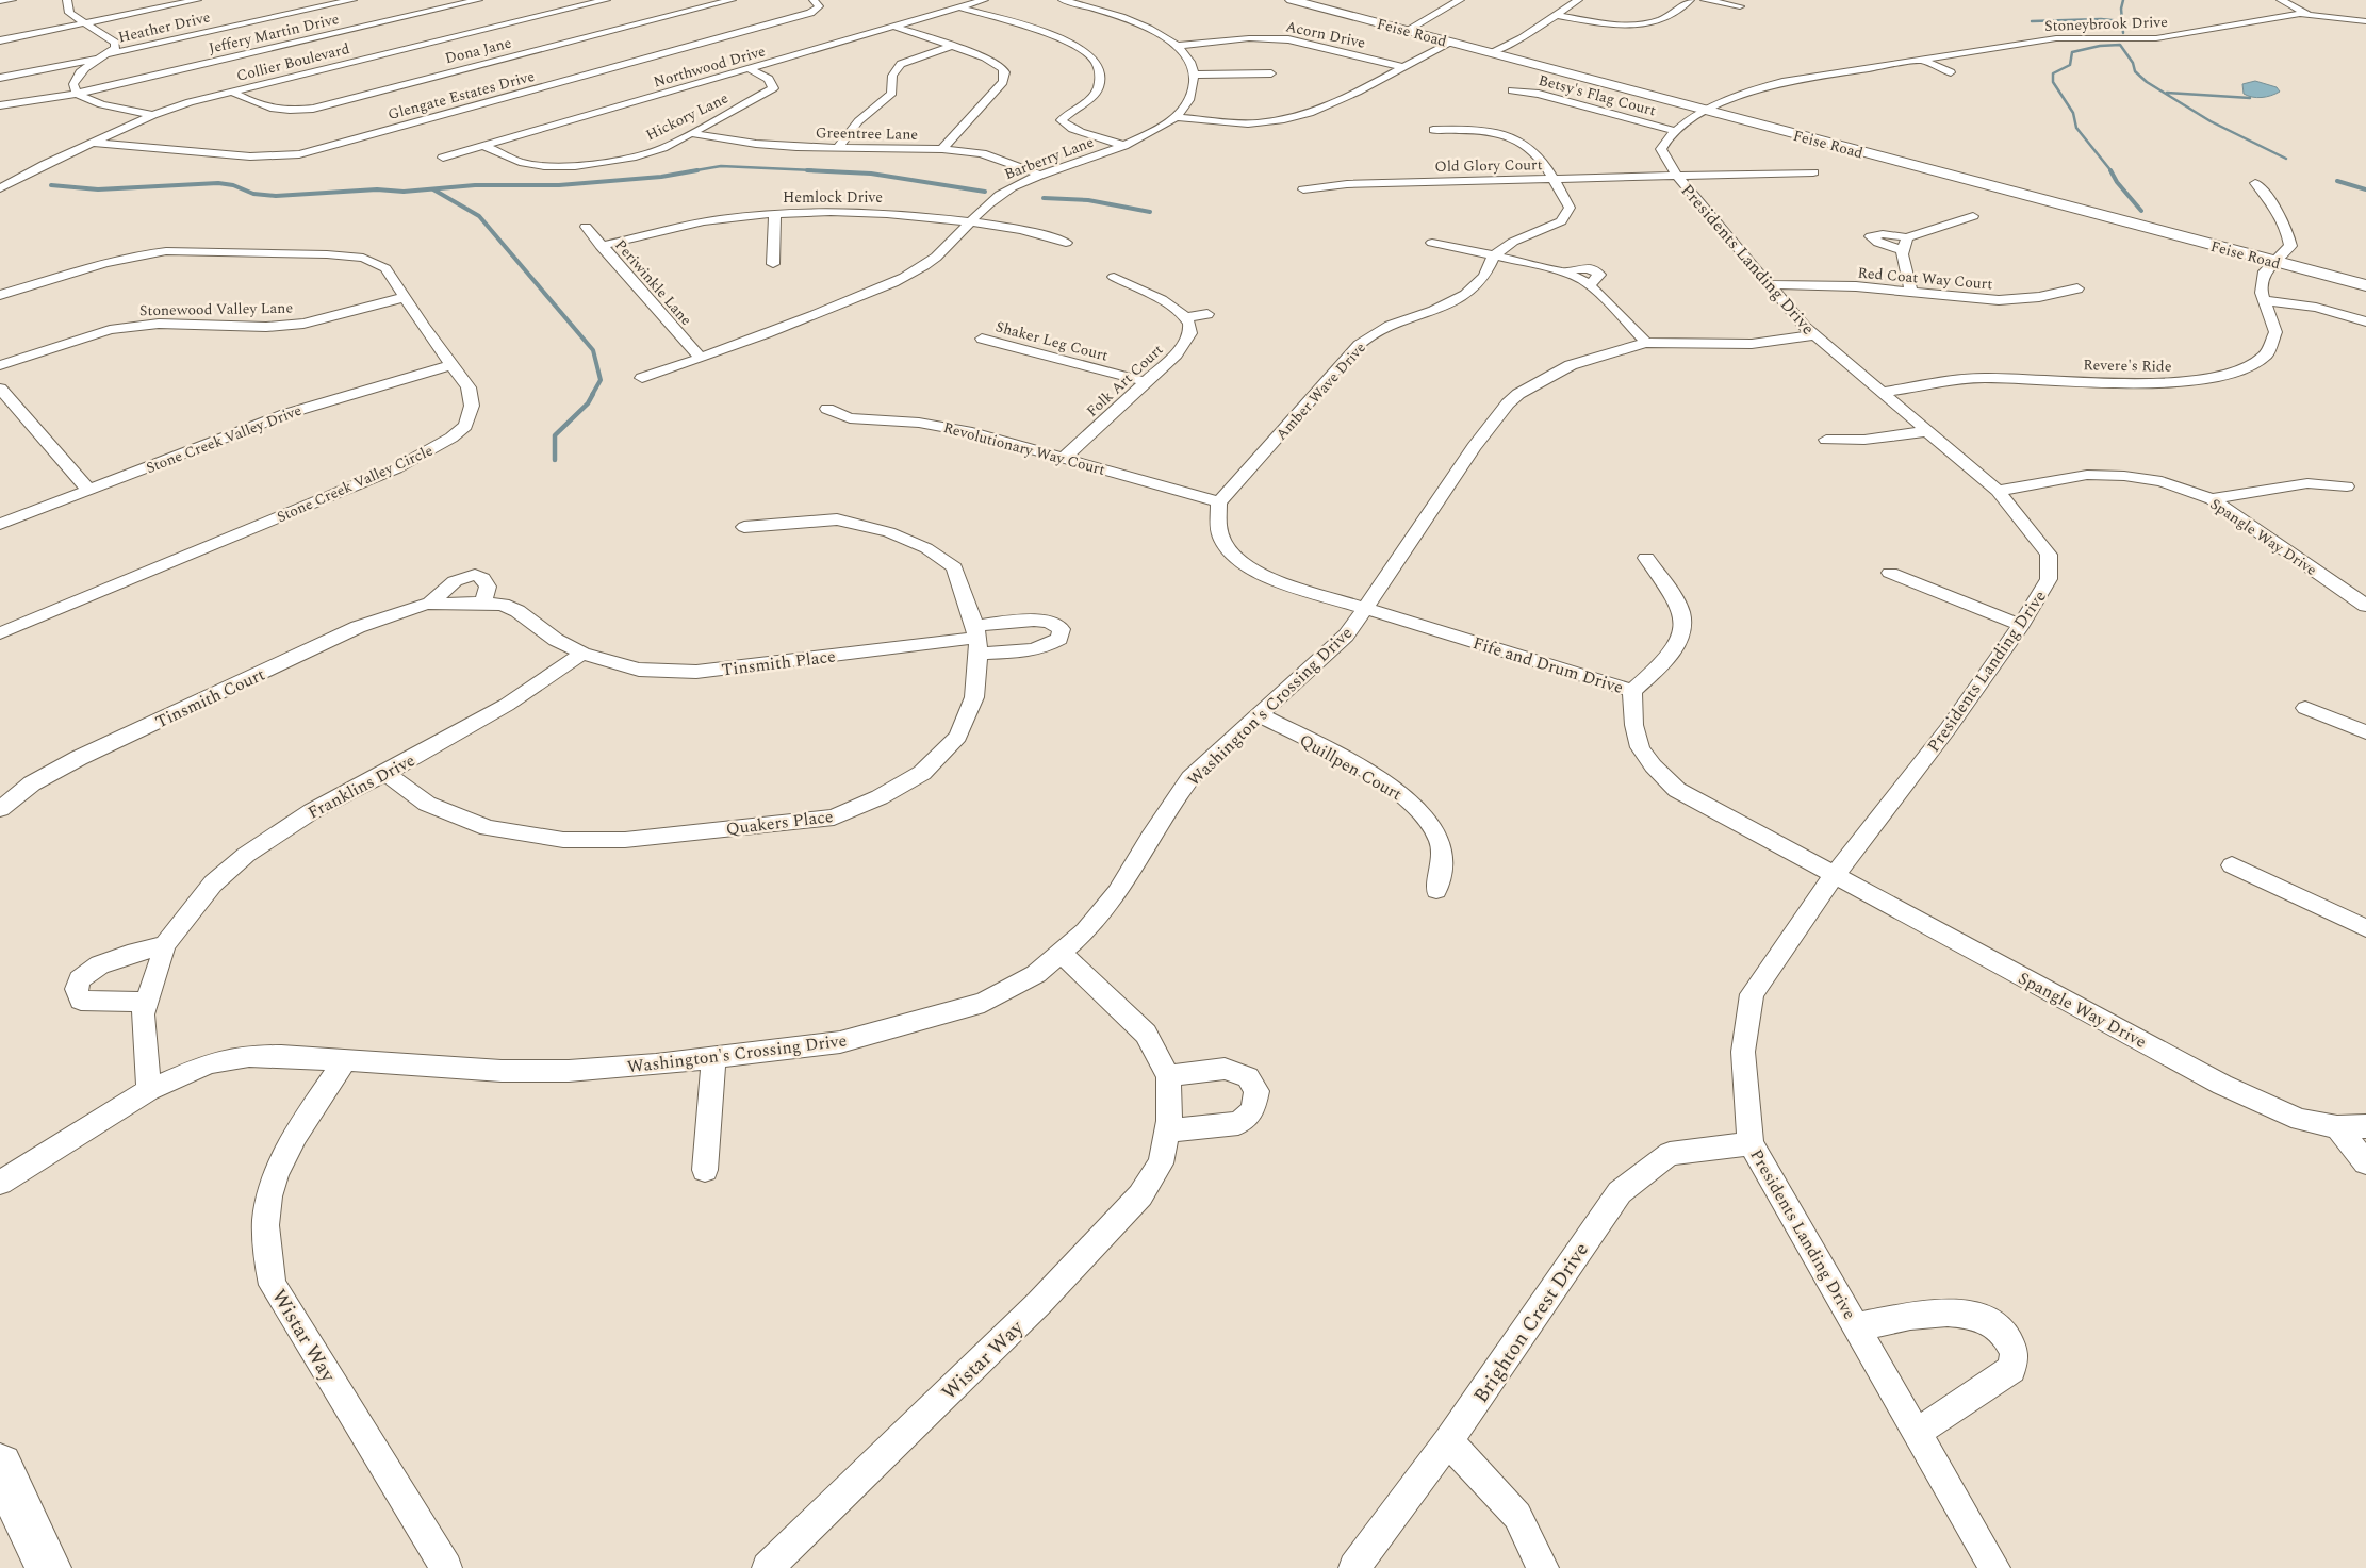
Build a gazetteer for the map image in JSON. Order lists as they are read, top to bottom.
{
  "streets": {
    "main road": ["Feise Road"],
    "street": [
      "Stoneybrook Drive",
      "Heather Drive",
      "Jeffery Martin Drive",
      "Acorn Drive",
      "Dona Jane",
      "Collier Boulevard",
      "Northwood Drive",
      "Glengate Estates Drive",
      "Betsy's Flag Court",
      "Hickory Lane",
      "Greentree Lane",
      "Barberry Lane",
      "Old Glory Court",
      "Hemlock Drive",
      "Presidents Landing Drive",
      "Red Coat Way Court",
      "Periwinkle Lane",
      "Stonewood Valley Lane",
      "Shaker Leg Court",
      "Revere's Ride",
      "Folk Art Court",
      "Amber Wave Drive",
      "Stone Creek Valley Drive",
      "Revolutionary Way Court",
      "Stone Creek Valley Circle",
      "Spangle Way Drive",
      "Tinsmith Place",
      "Fife and Drum Drive",
      "Tinsmith Court",
      "Washington's Crossing Drive",
      "Quillpen Court",
      "Franklins Drive",
      "Quakers Place",
      "Brighton Crest Drive",
      "Wistar Way"
    ]
  },
  "crossings": [
    ["Stoneybrook Drive", "Feise Road"],
    ["Stoneybrook Drive", "Presidents Landing Drive"],
    ["Feise Road", "Presidents Landing Drive"],
    ["Feise Road", "Revere's Ride"],
    ["Dona Jane", "Collier Boulevard"],
    ["Collier Boulevard", "Glengate Estates Drive"],
    ["Northwood Drive", "Hickory Lane"],
    ["Betsy's Flag Court", "Presidents Landing Drive"],
    ["Hickory Lane", "Greentree Lane"],
    ["Greentree Lane", "Barberry Lane"],
    ["Barberry Lane", "Hemlock Drive"],
    ["Barberry Lane", "Periwinkle Lane"],
    ["Old Glory Court", "Presidents Landing Drive"],
    ["Old Glory Court", "Amber Wave Drive"],
    ["Hemlock Drive", "Periwinkle Lane"],
    ["Presidents Landing Drive", "Red Coat Way Court"],
    ["Presidents Landing Drive", "Revere's Ride"],
    ["Presidents Landing Drive", "Spangle Way Drive"],
    ["Presidents Landing Drive", "Fife and Drum Drive"],
    ["Presidents Landing Drive", "Washington's Crossing Drive"],
    ["Presidents Landing Drive", "Brighton Crest Drive"],
    ["Stonewood Valley Lane", "Stone Creek Valley Circle"],
    ["Shaker Leg Court", "Folk Art Court"],
    ["Folk Art Court", "Revolutionary Way Court"],
    ["Amber Wave Drive", "Revolutionary Way Court"],
    ["Stone Creek Valley Drive", "Stone Creek Valley Circle"],
    ["Spangle Way Drive", "Fife and Drum Drive"],
    ["Tinsmith Place", "Tinsmith Court"],
    ["Tinsmith Place", "Franklins Drive"],
    ["Tinsmith Place", "Quakers Place"],
    ["Fife and Drum Drive", "Washington's Crossing Drive"],
    ["Tinsmith Court", "Franklins Drive"],
    ["Washington's Crossing Drive", "Quillpen Court"],
    ["Washington's Crossing Drive", "Franklins Drive"],
    ["Washington's Crossing Drive", "Wistar Way"],
    ["Franklins Drive", "Quakers Place"]
  ]
}
